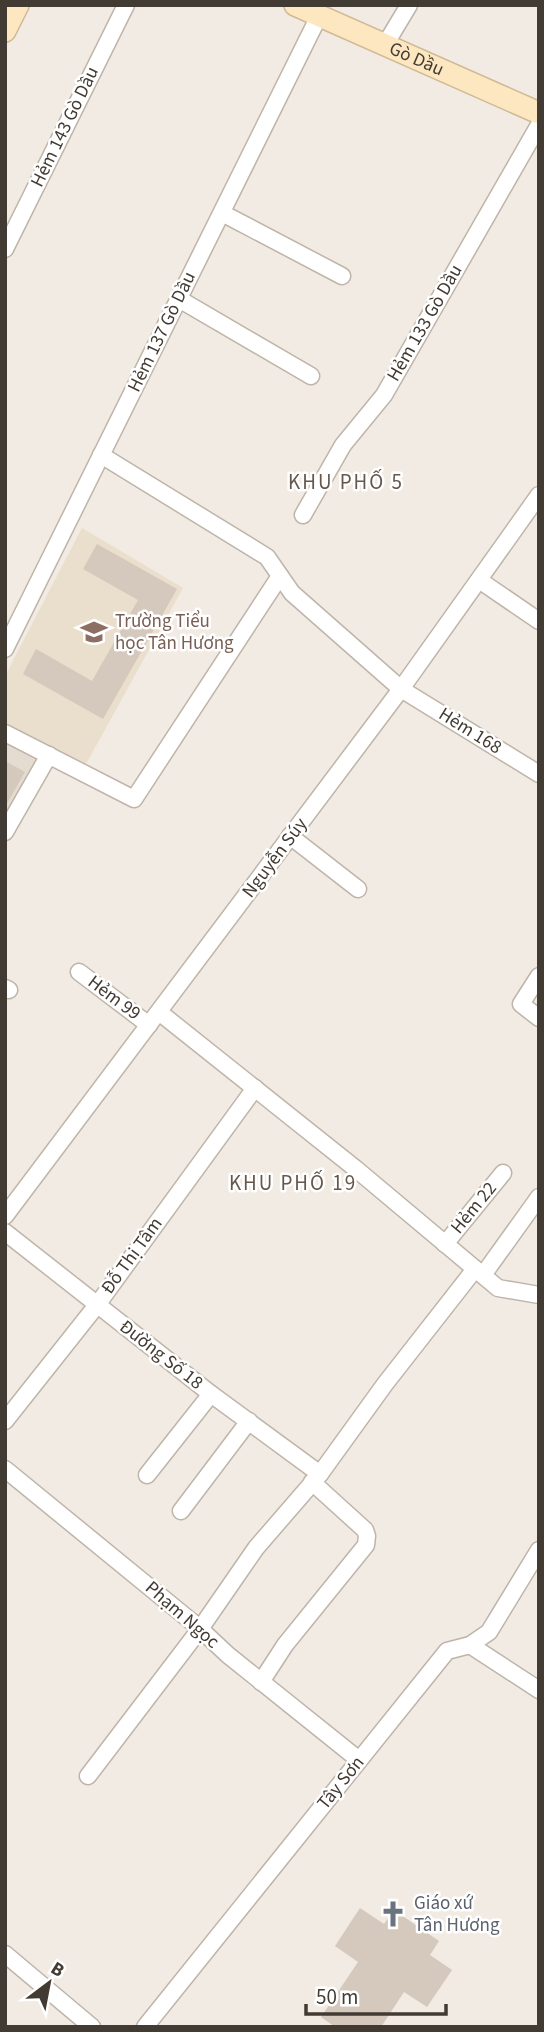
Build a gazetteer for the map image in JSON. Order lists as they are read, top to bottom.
{
  "streets": {
    "street": [
      "Gò Dầu",
      "Hẻm 143 Gò Dầu",
      "Hẻm 133 Gò Dầu",
      "Hẻm 137 Gò Dầu",
      "Hẻm 168",
      "Nguyễn Súy",
      "Hẻm 99",
      "Hẻm 22",
      "Đỗ Thị Tâm",
      "Đường Số 18",
      "Phạm Ngọc",
      "Tây Sơn"
    ]
  },
  "crossings": [
    ["Gò Dầu", "Hẻm 137 Gò Dầu"],
    ["Hẻm 137 Gò Dầu", "Hẻm 168"],
    ["Hẻm 168", "Nguyễn Súy"],
    ["Nguyễn Súy", "Hẻm 99"],
    ["Hẻm 99", "Hẻm 22"],
    ["Hẻm 99", "Đỗ Thị Tâm"],
    ["Đỗ Thị Tâm", "Đường Số 18"],
    ["Đường Số 18", "Phạm Ngọc"],
    ["Phạm Ngọc", "Tây Sơn"]
  ],
  "districts": ["KHU PHỐ 5", "KHU PHỐ 19"],
  "places": {
    "school or university": ["Trường Tiểu học Tân Hương"],
    "church": ["Giáo xứ Tân Hương"]
  },
  "scale_bar": "50 m",
  "north": "top right"
}
